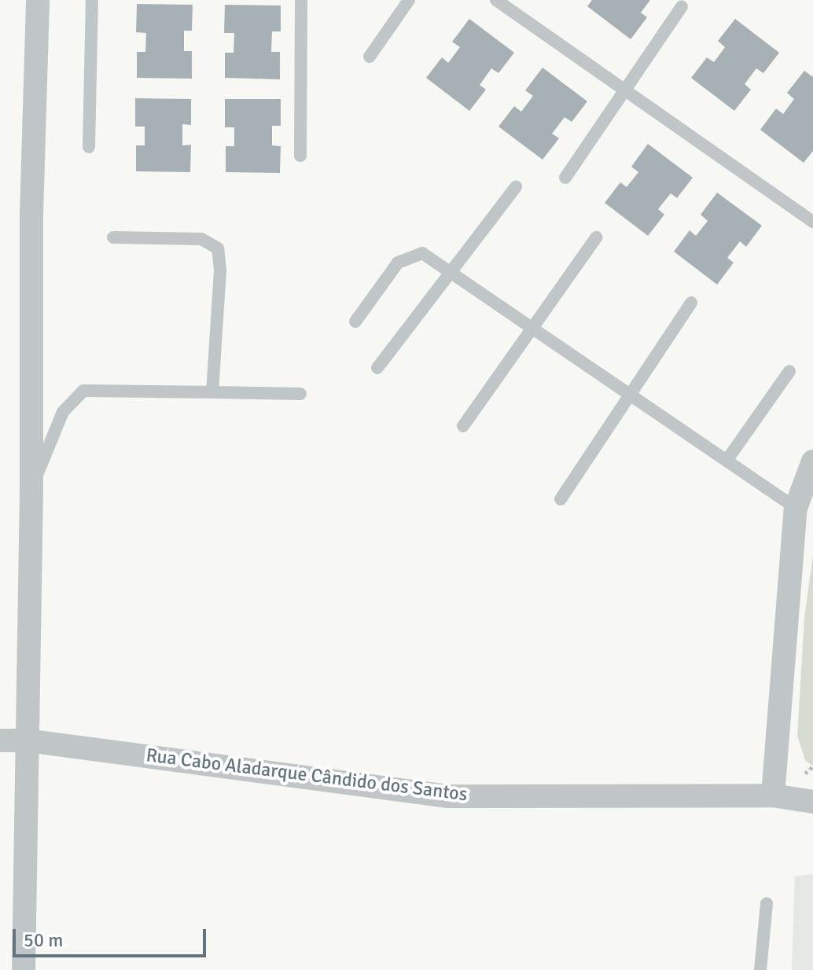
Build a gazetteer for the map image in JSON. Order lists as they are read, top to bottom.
{
  "streets": {
    "street": ["Rua Cabo Aladarque Cândido dos Santos"]
  },
  "scale_bar": "50 m"
}
